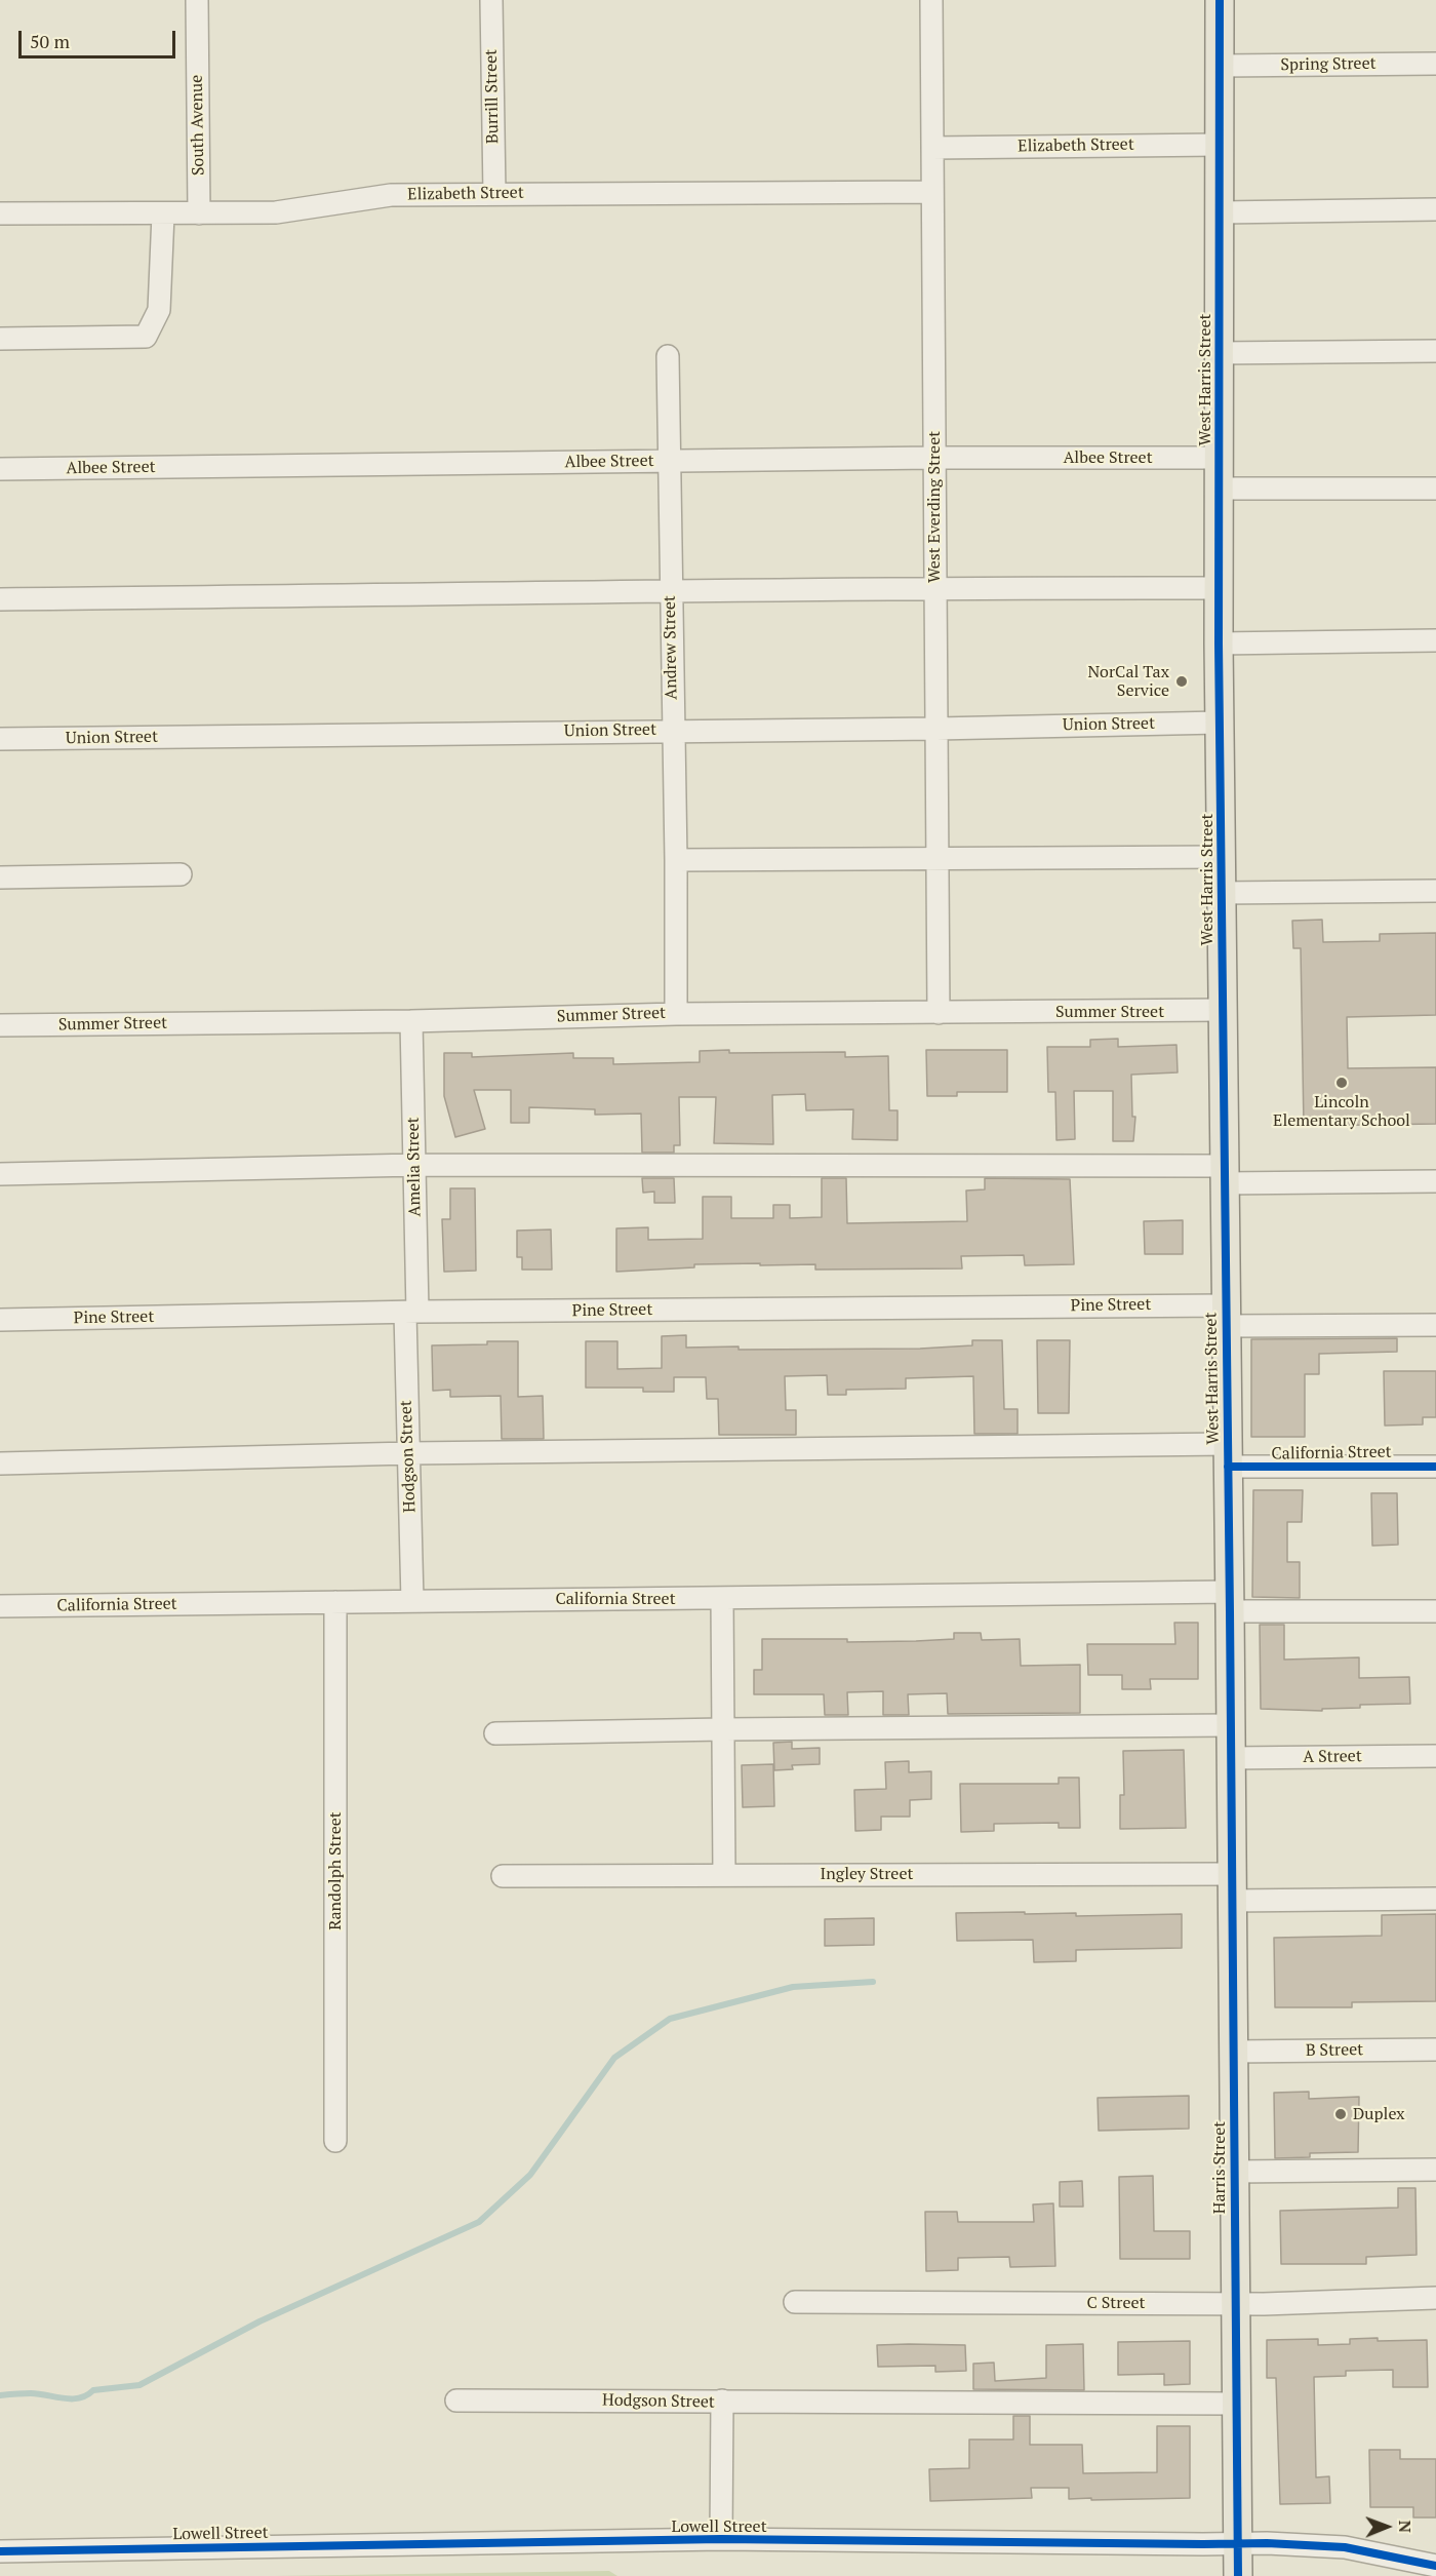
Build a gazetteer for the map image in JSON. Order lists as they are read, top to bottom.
{
  "streets": {
    "main road": ["West Harris Street", "Harris Street"],
    "street": [
      "Spring Street",
      "Burrill Street",
      "South Avenue",
      "Elizabeth Street",
      "Albee Street",
      "West Everding Street",
      "Andrew Street",
      "Union Street",
      "Summer Street",
      "Amelia Street",
      "Pine Street",
      "California Street",
      "Hodgson Street",
      "A Street",
      "Randolph Street",
      "Ingley Street",
      "B Street",
      "C Street",
      "Lowell Street"
    ]
  },
  "crossings": [
    ["Spring Street", "West Harris Street"],
    ["Burrill Street", "Elizabeth Street"],
    ["South Avenue", "Elizabeth Street"],
    ["Elizabeth Street", "West Harris Street"],
    ["Elizabeth Street", "West Everding Street"],
    ["West Harris Street", "Albee Street"],
    ["West Harris Street", "Union Street"],
    ["West Harris Street", "Summer Street"],
    ["West Harris Street", "Pine Street"],
    ["West Harris Street", "California Street"],
    ["West Harris Street", "A Street"],
    ["West Harris Street", "Harris Street"],
    ["Albee Street", "West Everding Street"],
    ["Albee Street", "Andrew Street"],
    ["West Everding Street", "Union Street"],
    ["West Everding Street", "Summer Street"],
    ["Andrew Street", "Union Street"],
    ["Andrew Street", "Summer Street"],
    ["Summer Street", "Amelia Street"],
    ["Amelia Street", "Pine Street"],
    ["Amelia Street", "Hodgson Street"],
    ["Pine Street", "Hodgson Street"],
    ["California Street", "Hodgson Street"],
    ["California Street", "Randolph Street"],
    ["Hodgson Street", "Lowell Street"],
    ["A Street", "Harris Street"],
    ["Ingley Street", "Harris Street"],
    ["B Street", "Harris Street"],
    ["Harris Street", "C Street"],
    ["Harris Street", "Lowell Street"]
  ],
  "places": ["NorCal Tax Service", "Lincoln Elementary School", "Duplex"],
  "scale_bar": "50 m",
  "north": "right"
}
